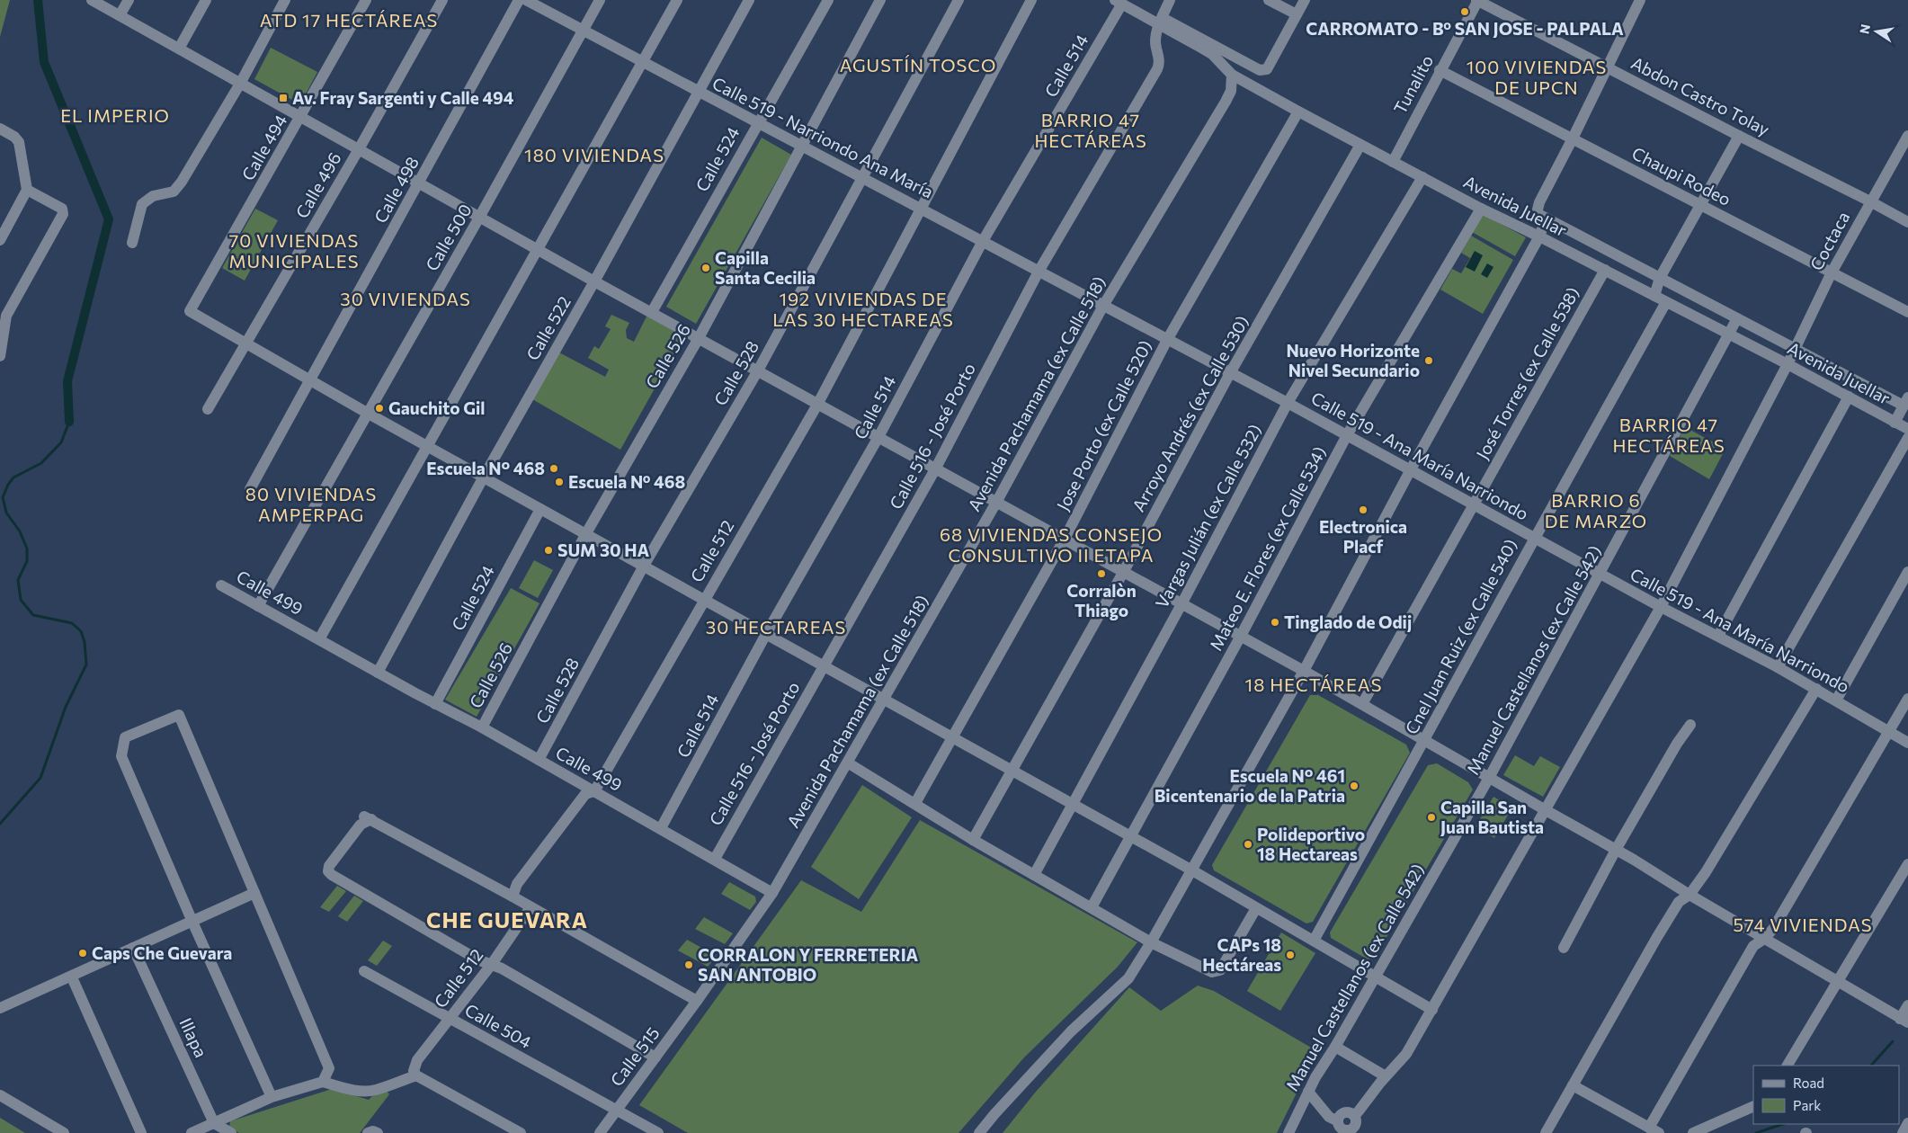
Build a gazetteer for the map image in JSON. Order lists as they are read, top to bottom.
{
  "streets": {
    "street": [
      "Calle 514",
      "Tunalito",
      "Abdon Castro Tolay",
      "Calle 519 - Narriondo Ana María",
      "Calle 494",
      "Calle 524",
      "Chaupi Rodeo",
      "Calle 496",
      "Calle 498",
      "Avenida Juellar",
      "Calle 500",
      "Coctaca",
      "Calle 522",
      "Calle 526",
      "Calle 528",
      "José Torres (ex Calle 538)",
      "Avenida Pachamama (ex Calle 518)",
      "Arroyo Andrés (ex Calle 530)",
      "Jose Porto (ex Calle 520)",
      "Calle 516 - José Porto",
      "Calle 519 - Ana María Narriondo",
      "Vargas Julián (ex Calle 532)",
      "Mateo E. Flores (ex Calle 534)",
      "Calle 512",
      "Calle 499",
      "Cnel Juan Ruiz (ex Calle 540)",
      "Manuel Castellanos (ex Calle 542)",
      "Calle 504",
      "Illapa",
      "Calle 515"
    ]
  },
  "crossings": [
    ["Calle 514", "Calle 519 - Narriondo Ana María"],
    ["Calle 514", "Avenida Juellar"],
    ["Calle 514", "Calle 499"],
    ["Tunalito", "Abdon Castro Tolay"],
    ["Tunalito", "Chaupi Rodeo"],
    ["Tunalito", "Avenida Juellar"],
    ["Abdon Castro Tolay", "Coctaca"],
    ["Calle 519 - Narriondo Ana María", "Calle 524"],
    ["Calle 519 - Narriondo Ana María", "Calle 500"],
    ["Calle 519 - Narriondo Ana María", "Calle 522"],
    ["Calle 519 - Narriondo Ana María", "Calle 526"],
    ["Calle 519 - Narriondo Ana María", "Calle 528"],
    ["Calle 519 - Narriondo Ana María", "Avenida Pachamama (ex Calle 518)"],
    ["Calle 519 - Narriondo Ana María", "Calle 516 - José Porto"],
    ["Calle 519 - Narriondo Ana María", "Calle 519 - Ana María Narriondo"],
    ["Calle 519 - Narriondo Ana María", "Calle 512"],
    ["Calle 494", "Calle 496"],
    ["Calle 524", "Calle 499"],
    ["Chaupi Rodeo", "Coctaca"],
    ["Avenida Juellar", "Coctaca"],
    ["Avenida Juellar", "José Torres (ex Calle 538)"],
    ["Avenida Juellar", "Avenida Pachamama (ex Calle 518)"],
    ["Avenida Juellar", "Arroyo Andrés (ex Calle 530)"],
    ["Avenida Juellar", "Jose Porto (ex Calle 520)"],
    ["Avenida Juellar", "Calle 516 - José Porto"],
    ["Avenida Juellar", "Vargas Julián (ex Calle 532)"],
    ["Avenida Juellar", "Mateo E. Flores (ex Calle 534)"],
    ["Avenida Juellar", "Cnel Juan Ruiz (ex Calle 540)"],
    ["Avenida Juellar", "Manuel Castellanos (ex Calle 542)"],
    ["Calle 500", "Calle 499"],
    ["Coctaca", "Calle 519 - Ana María Narriondo"],
    ["Coctaca", "Manuel Castellanos (ex Calle 542)"],
    ["Calle 522", "Calle 499"],
    ["Calle 526", "Calle 499"],
    ["Calle 528", "Calle 499"],
    ["José Torres (ex Calle 538)", "Calle 519 - Ana María Narriondo"],
    ["Avenida Pachamama (ex Calle 518)", "Calle 519 - Ana María Narriondo"],
    ["Avenida Pachamama (ex Calle 518)", "Calle 499"],
    ["Avenida Pachamama (ex Calle 518)", "Calle 515"],
    ["Arroyo Andrés (ex Calle 530)", "Calle 519 - Ana María Narriondo"],
    ["Jose Porto (ex Calle 520)", "Calle 519 - Ana María Narriondo"],
    ["Calle 516 - José Porto", "Calle 499"],
    ["Calle 519 - Ana María Narriondo", "Vargas Julián (ex Calle 532)"],
    ["Calle 519 - Ana María Narriondo", "Mateo E. Flores (ex Calle 534)"],
    ["Calle 519 - Ana María Narriondo", "Cnel Juan Ruiz (ex Calle 540)"],
    ["Calle 519 - Ana María Narriondo", "Manuel Castellanos (ex Calle 542)"],
    ["Calle 512", "Calle 499"],
    ["Calle 512", "Calle 504"],
    ["Calle 504", "Calle 515"]
  ],
  "districts": [
    "ATD 17 HECTÁREAS",
    "AGUSTÍN TOSCO",
    "100 VIVIENDAS DE UPCN",
    "EL IMPERIO",
    "BARRIO 47 HECTÁREAS",
    "180 VIVIENDAS",
    "70 VIVIENDAS MUNICIPALES",
    "30 VIVIENDAS",
    "192 VIVIENDAS DE LAS 30 HECTAREAS",
    "BARRIO 47 HECTÁREAS",
    "80 VIVIENDAS AMPERPAG",
    "BARRIO 6 DE MARZO",
    "68 VIVIENDAS CONSEJO CONSULTIVO II ETAPA",
    "30 HECTAREAS",
    "18 HECTÁREAS",
    "CHE GUEVARA",
    "574 VIVIENDAS"
  ],
  "places": {
    "other": [
      "CARROMATO - Bº SAN JOSE - PALPALA",
      "Capilla Santa Cecilia",
      "Nuevo Horizonte Nivel Secundario",
      "Gauchito Gil",
      "Escuela N° 468",
      "Escuela Nº 468",
      "Electronica Placf",
      "SUM 30 HA",
      "Corralòn Thiago",
      "Tinglado de Odij",
      "Escuela N° 461 Bicentenario de la Patria",
      "Capilla San Juan Bautista",
      "Polideportivo 18 Hectareas",
      "Caps Che Guevara",
      "CAPs 18 Hectáreas",
      "CORRALON Y FERRETERIA SAN ANTOBIO"
    ],
    "transit": ["Av. Fray Sargenti y Calle 494"]
  },
  "legend": ["Road", "Park"],
  "north": "left"
}
